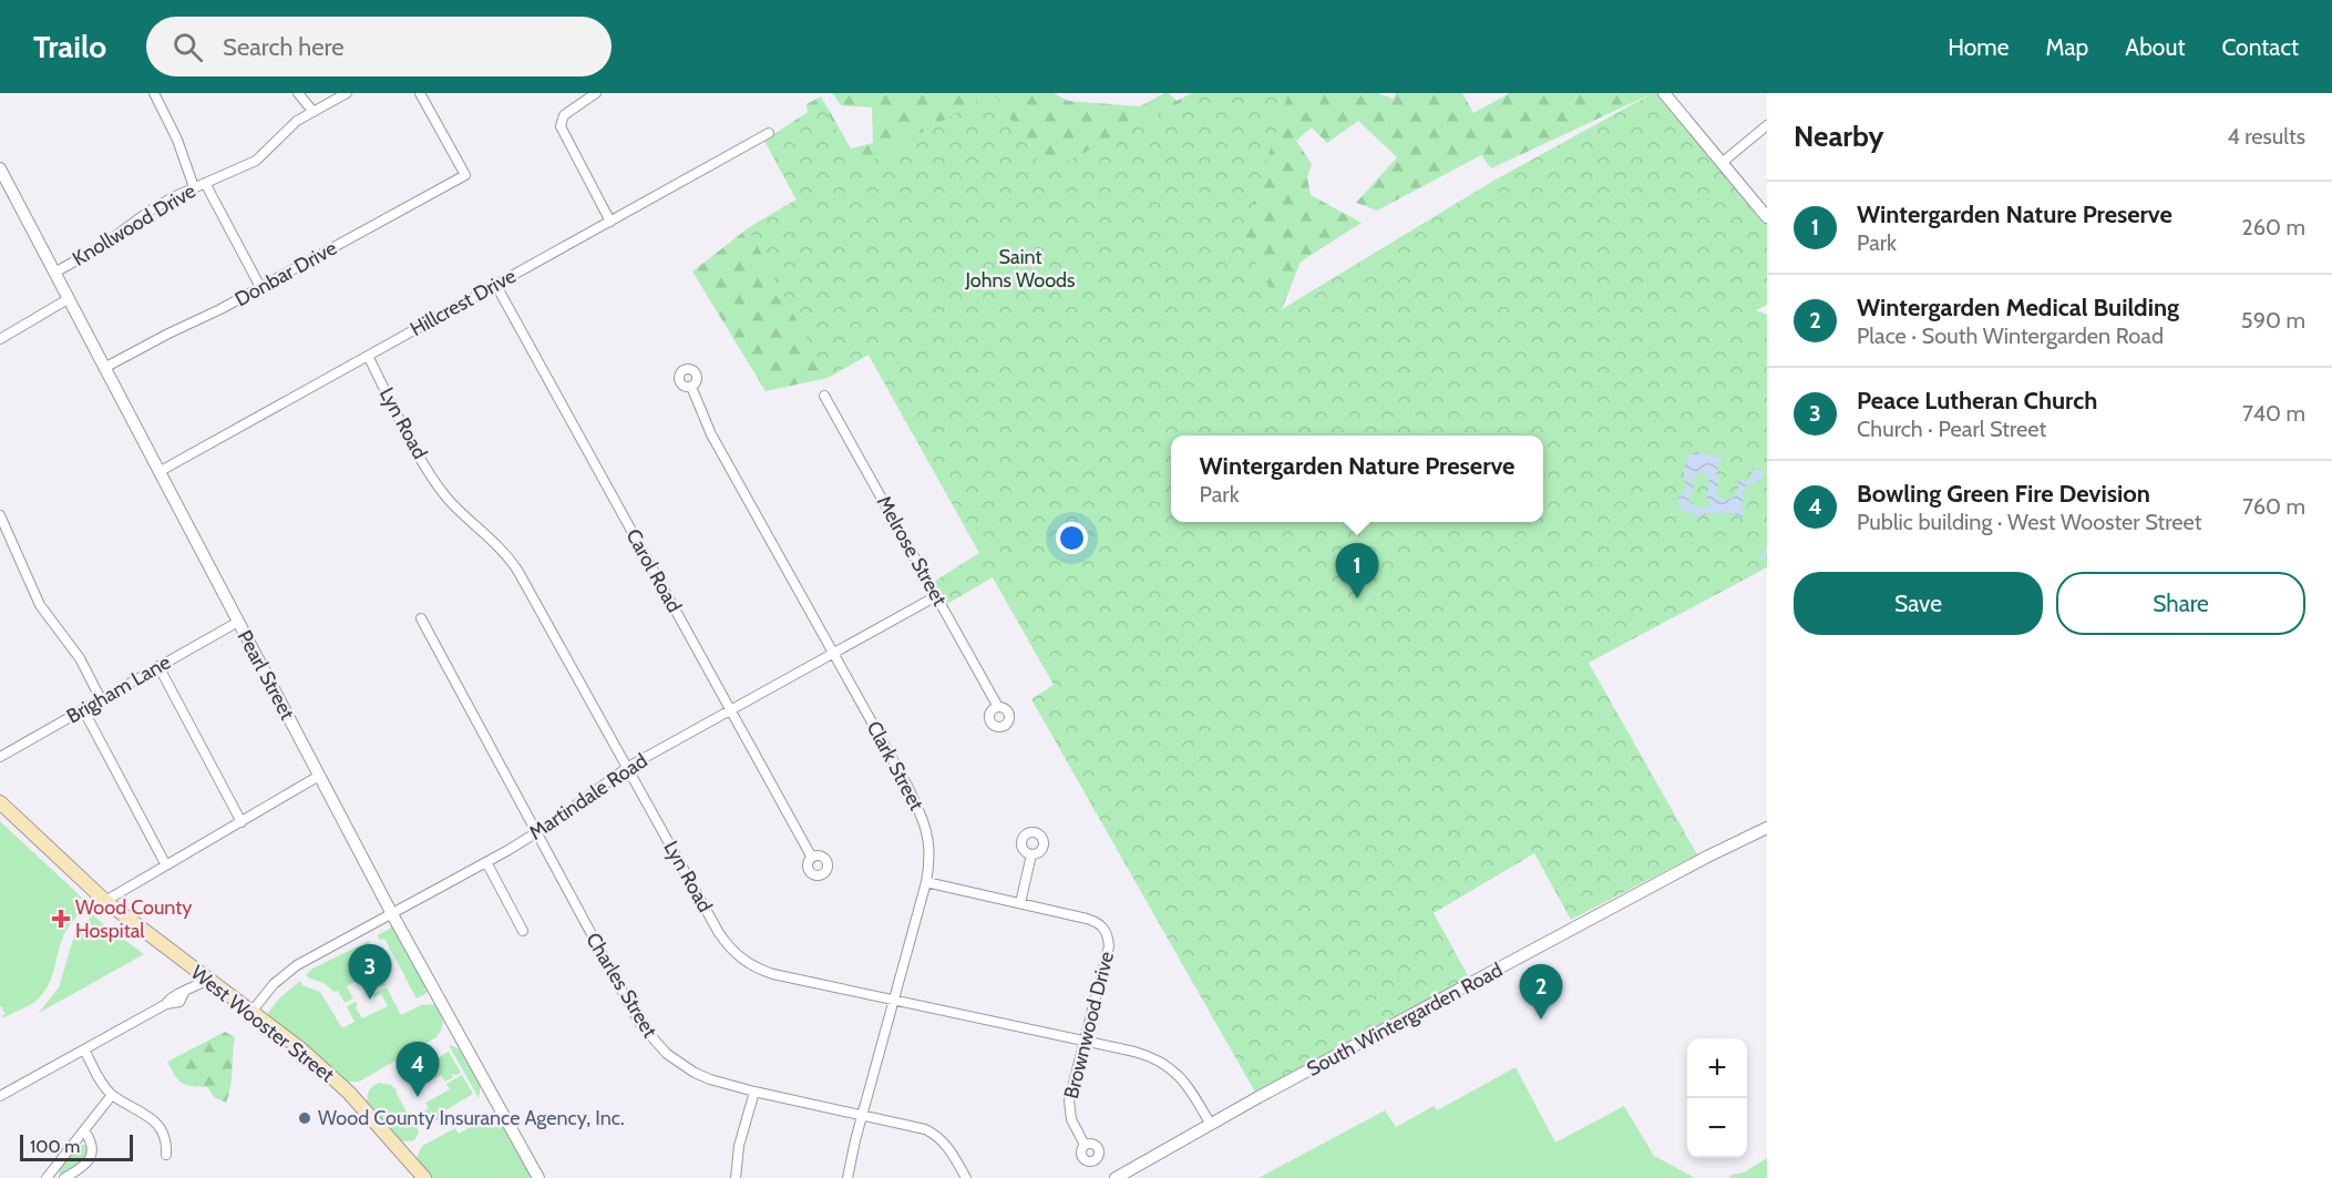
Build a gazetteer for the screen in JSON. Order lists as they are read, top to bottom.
{
  "streets": {
    "main road": ["West Wooster Street"],
    "street": [
      "Knollwood Drive",
      "Donbar Drive",
      "Hillcrest Drive",
      "Lyn Road",
      "Melrose Street",
      "Carol Road",
      "Pearl Street",
      "Brigham Lane",
      "Clark Street",
      "Martindale Road",
      "Charles Street",
      "South Wintergarden Road",
      "Brownwood Drive"
    ]
  },
  "crossings": [
    ["Knollwood Drive", "Pearl Street"],
    ["Donbar Drive", "Pearl Street"],
    ["Hillcrest Drive", "Lyn Road"],
    ["Hillcrest Drive", "Carol Road"],
    ["Hillcrest Drive", "Pearl Street"],
    ["Lyn Road", "Clark Street"],
    ["Lyn Road", "Martindale Road"],
    ["Lyn Road", "South Wintergarden Road"],
    ["Lyn Road", "Brownwood Drive"],
    ["Melrose Street", "Martindale Road"],
    ["Carol Road", "Martindale Road"],
    ["Pearl Street", "Brigham Lane"],
    ["Pearl Street", "Martindale Road"],
    ["Clark Street", "Martindale Road"],
    ["Clark Street", "Charles Street"],
    ["Clark Street", "Brownwood Drive"],
    ["Martindale Road", "Charles Street"],
    ["Martindale Road", "West Wooster Street"]
  ],
  "parks": ["Saint Johns Woods"],
  "places": {
    "health": ["Wood County Hospital"],
    "other": ["Wood County Insurance Agency, Inc."]
  },
  "scale_bar": "100 m",
  "page": {
    "header": "Trailo",
    "search": "Search here",
    "nav": [
      "Home",
      "Map",
      "About",
      "Contact"
    ],
    "heading": ["Nearby", "4 results"],
    "list": [
      {
        "mark": "1",
        "name": "Wintergarden Nature Preserve",
        "note": "Park",
        "value": "260 m"
      },
      {
        "mark": "2",
        "name": "Wintergarden Medical Building",
        "note": "Place · South Wintergarden Road",
        "value": "590 m"
      },
      {
        "mark": "3",
        "name": "Peace Lutheran Church",
        "note": "Church · Pearl Street",
        "value": "740 m"
      },
      {
        "mark": "4",
        "name": "Bowling Green Fire Devision",
        "note": "Public building · West Wooster Street",
        "value": "760 m"
      }
    ],
    "popup": ["Wintergarden Nature Preserve", "Park"],
    "pins": [
      "1",
      "3",
      "2",
      "4"
    ],
    "buttons": ["Save", "Share"],
    "map_buttons": ["+", "−"],
    "scale": "100 m"
  }
}
